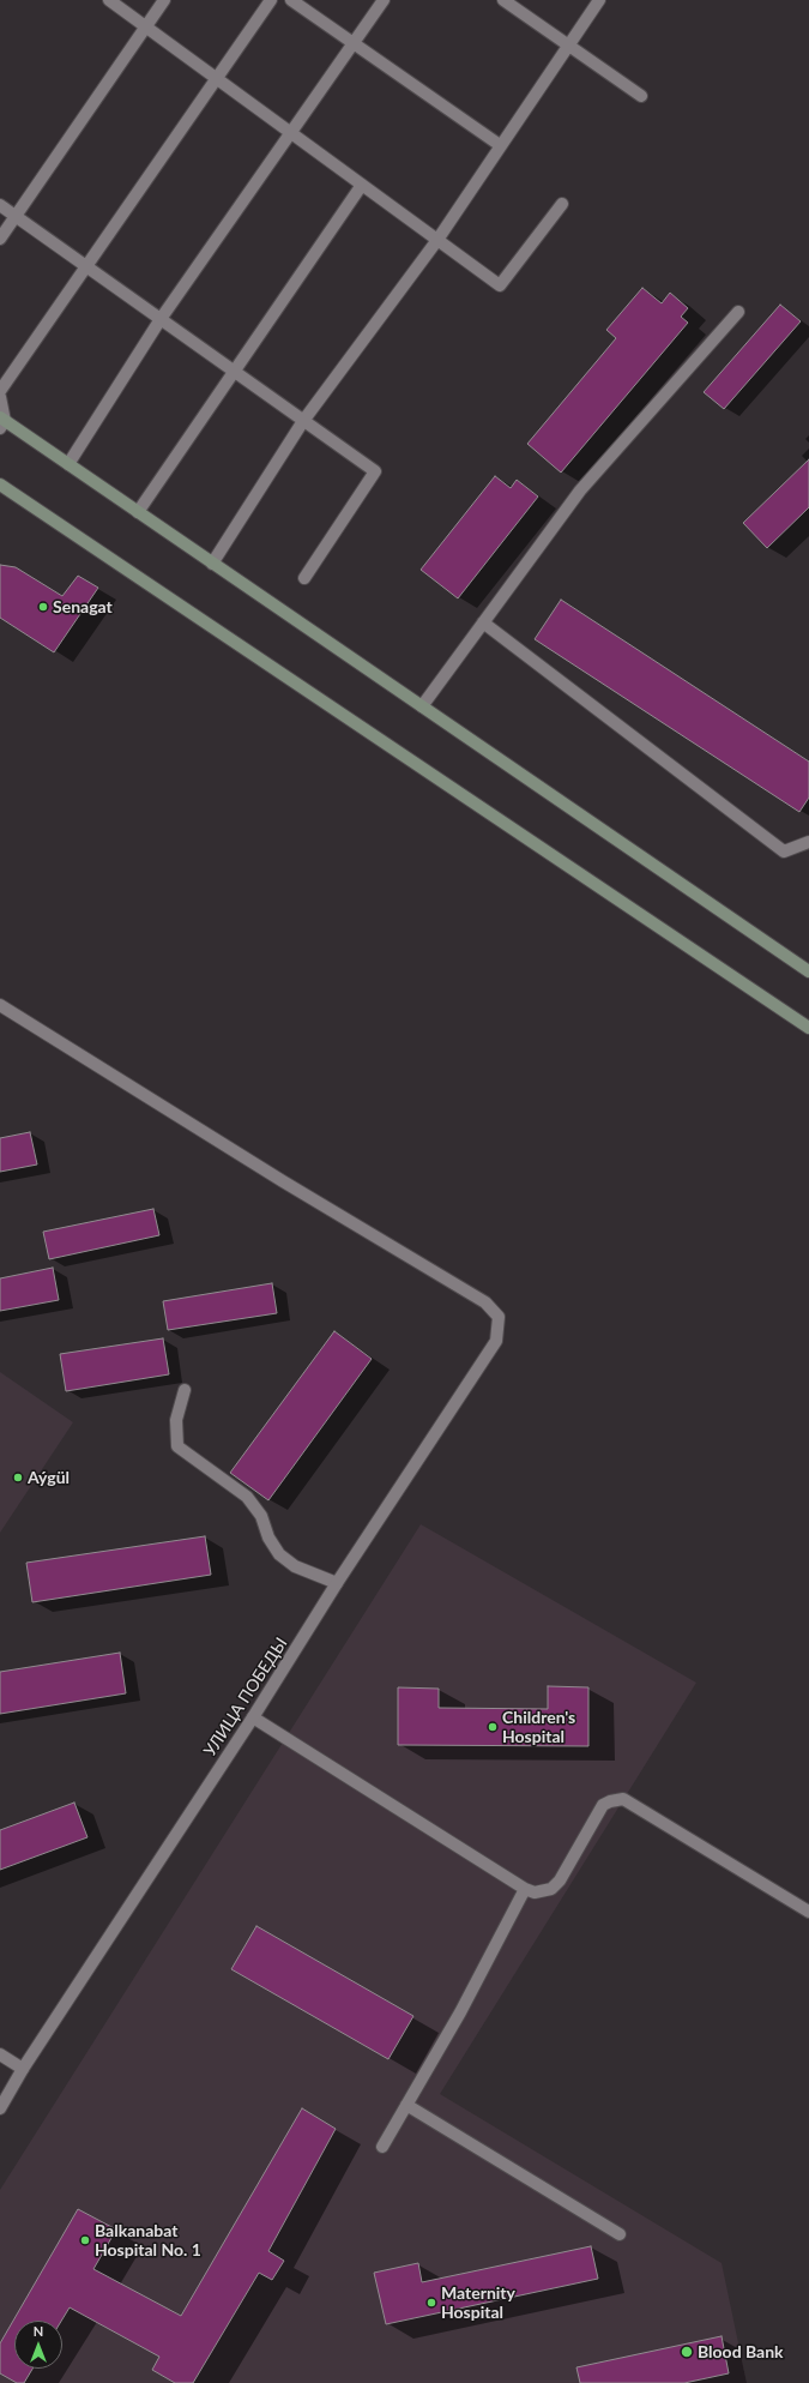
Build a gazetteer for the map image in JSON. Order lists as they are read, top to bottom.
{
  "streets": {
    "street": ["УЛИЦА ПОБЕДЫ"]
  },
  "places": [
    "Senagat",
    "Aýgül",
    "Children's Hospital",
    "Balkanabat Hospital No. 1",
    "Maternity Hospital",
    "Blood Bank"
  ],
  "north": "top"
}
